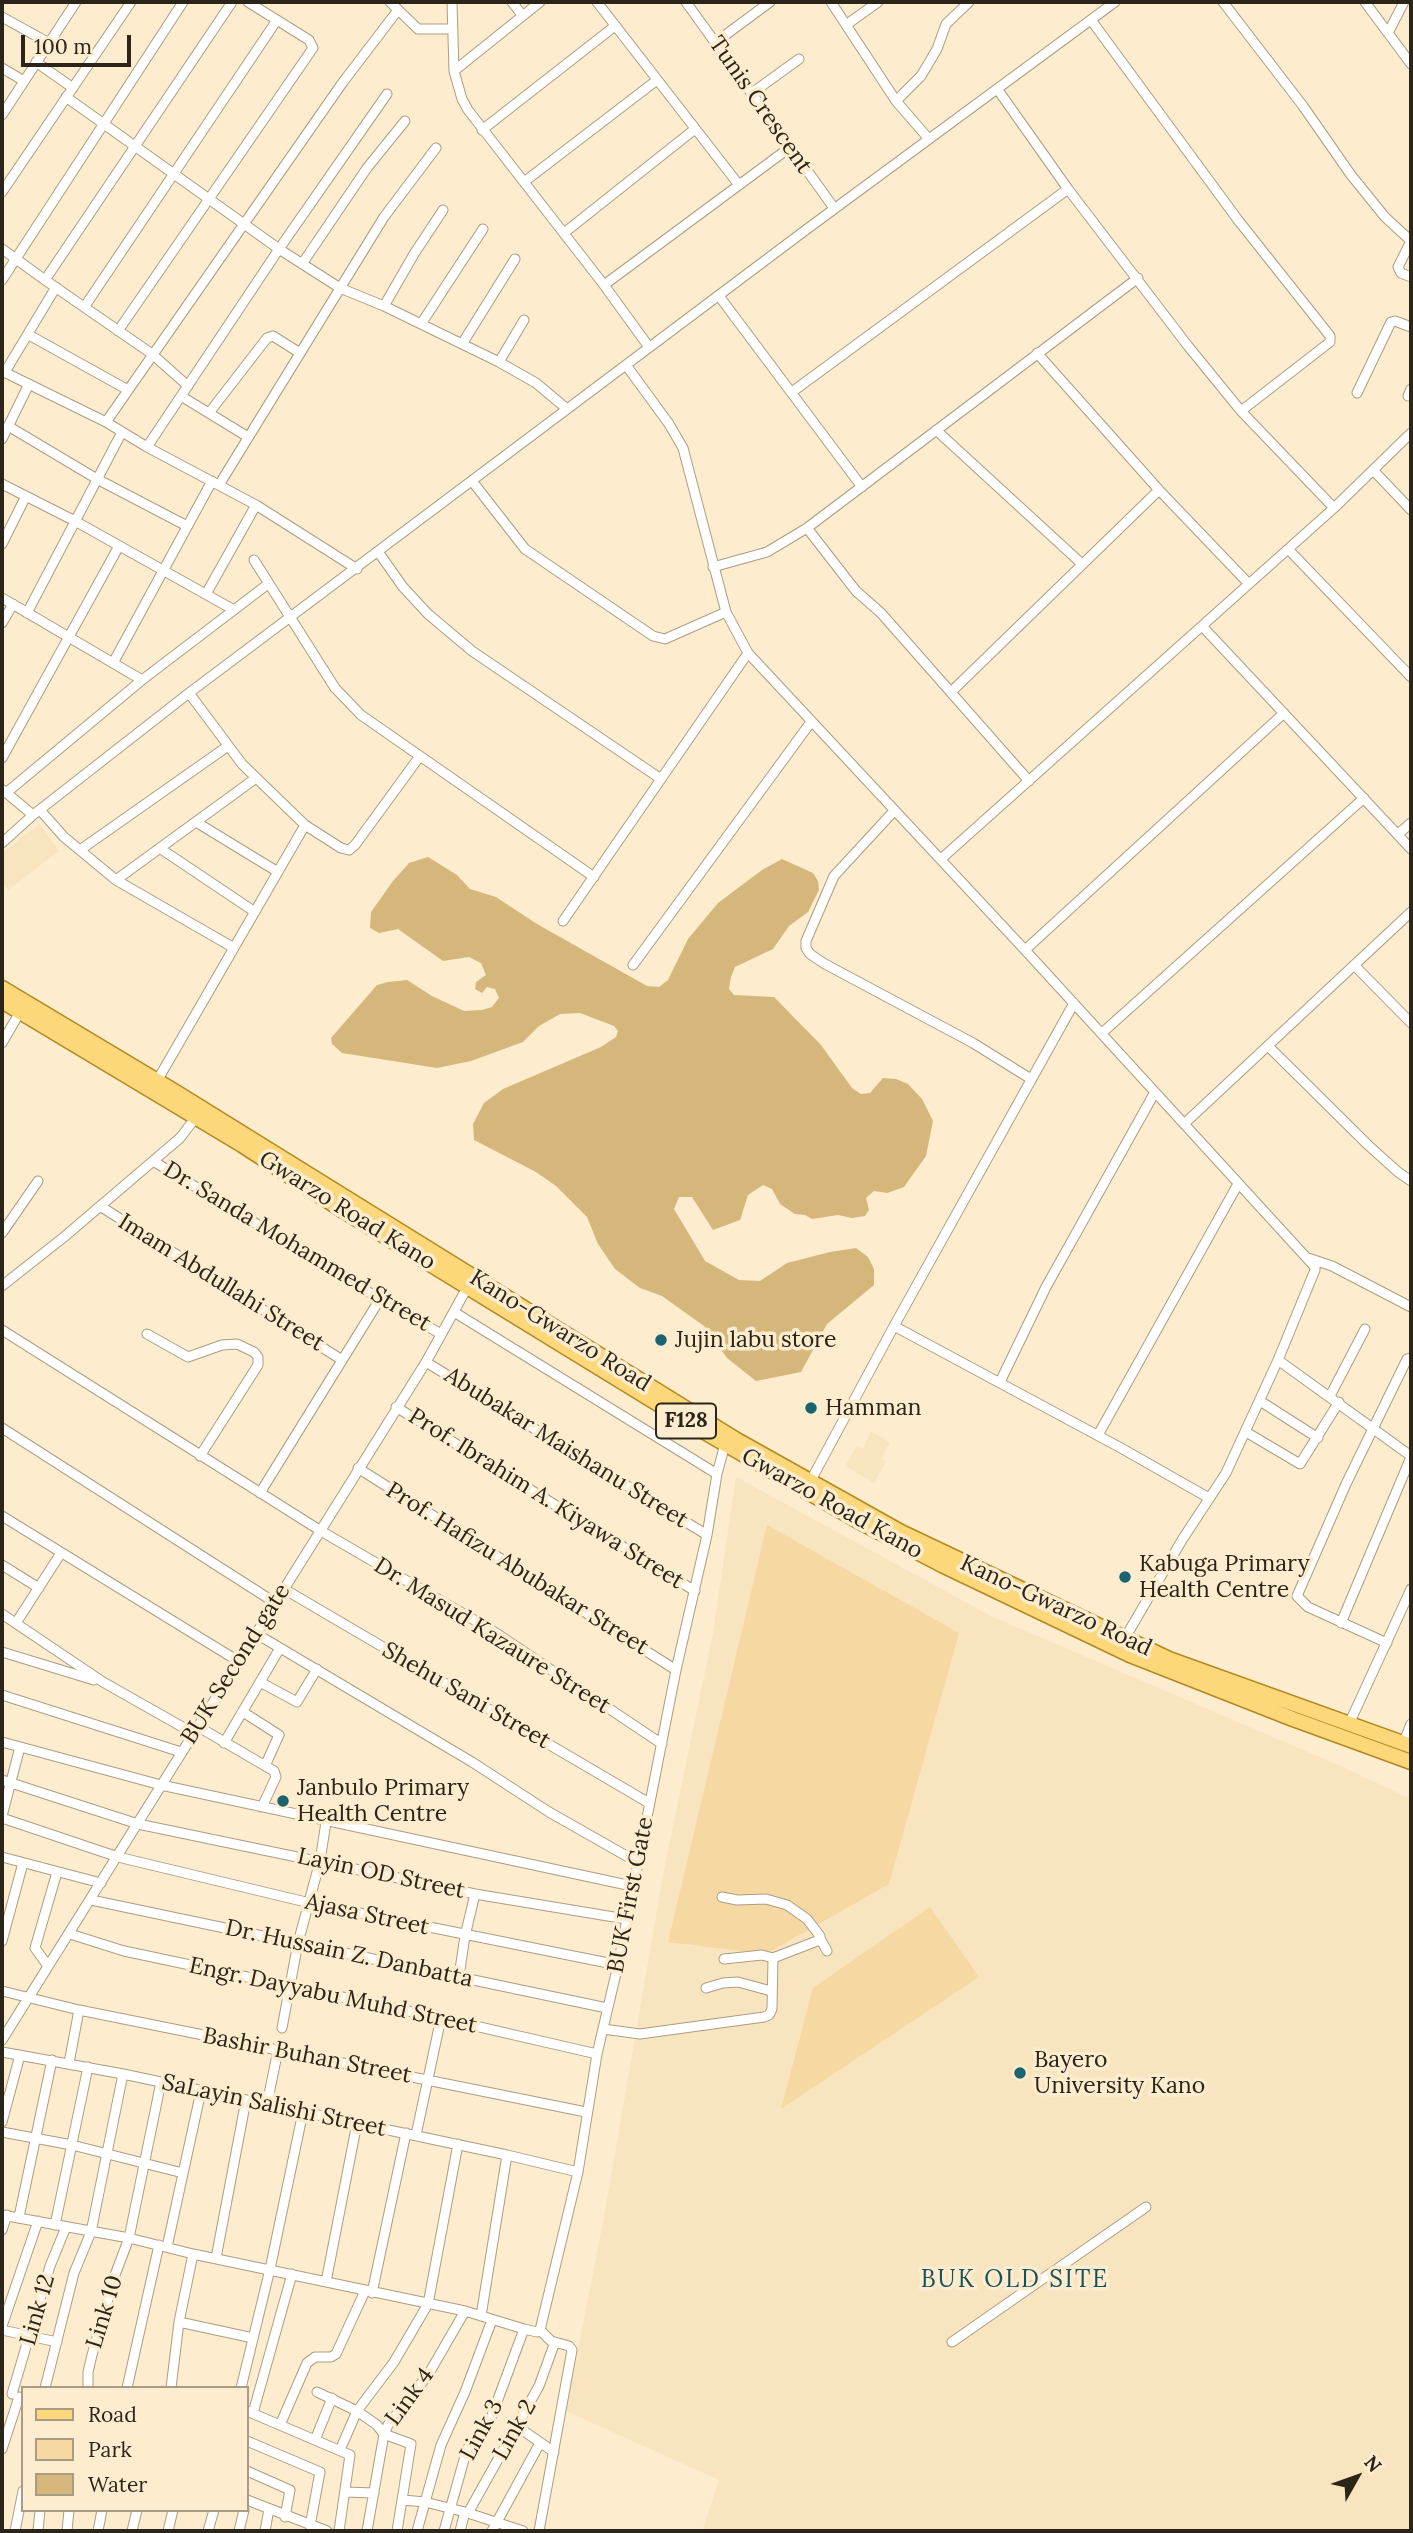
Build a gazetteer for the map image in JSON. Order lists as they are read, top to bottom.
{
  "streets": {
    "main road": ["Gwarzo Road Kano", "Kano-Gwarzo Road", "F128"],
    "street": [
      "Tunis Crescent",
      "Dr. Sanda Mohammed Street",
      "Imam Abdullahi Street",
      "Abubakar Maishanu Street",
      "Prof. Ibrahim A. Kiyawa Street",
      "Prof. Hafizu Abubakar Street",
      "Dr. Masud Kazaure Street",
      "BUK Second gate",
      "Shehu Sani Street",
      "Layin OD Street",
      "BUK First Gate",
      "Ajasa Street",
      "Dr. Hussain Z. Danbatta",
      "Engr. Dayyabu Muhd Street",
      "Bashir Buhan Street",
      "SaLayin Salishi Street",
      "Link 12",
      "Link 10",
      "Link 4",
      "Link 3",
      "Link 2"
    ]
  },
  "crossings": [
    ["Gwarzo Road Kano", "Kano-Gwarzo Road"],
    ["Gwarzo Road Kano", "BUK Second gate"],
    ["Gwarzo Road Kano", "BUK First Gate"],
    ["Dr. Sanda Mohammed Street", "BUK Second gate"],
    ["Abubakar Maishanu Street", "BUK Second gate"],
    ["Abubakar Maishanu Street", "BUK First Gate"],
    ["Prof. Ibrahim A. Kiyawa Street", "BUK Second gate"],
    ["Prof. Ibrahim A. Kiyawa Street", "BUK First Gate"],
    ["Prof. Hafizu Abubakar Street", "BUK Second gate"],
    ["Prof. Hafizu Abubakar Street", "BUK First Gate"],
    ["Dr. Masud Kazaure Street", "BUK Second gate"],
    ["Dr. Masud Kazaure Street", "BUK First Gate"],
    ["BUK Second gate", "Shehu Sani Street"],
    ["BUK Second gate", "Layin OD Street"],
    ["BUK Second gate", "Ajasa Street"],
    ["BUK Second gate", "Dr. Hussain Z. Danbatta"],
    ["BUK Second gate", "Engr. Dayyabu Muhd Street"],
    ["BUK Second gate", "Bashir Buhan Street"],
    ["Shehu Sani Street", "BUK First Gate"],
    ["Layin OD Street", "BUK First Gate"],
    ["BUK First Gate", "Ajasa Street"],
    ["BUK First Gate", "Dr. Hussain Z. Danbatta"],
    ["BUK First Gate", "Engr. Dayyabu Muhd Street"],
    ["BUK First Gate", "Bashir Buhan Street"],
    ["BUK First Gate", "SaLayin Salishi Street"],
    ["SaLayin Salishi Street", "Link 10"]
  ],
  "districts": ["BUK OLD SITE"],
  "places": [
    "Jujin labu store",
    "Hamman",
    "Kabuga Primary Health Centre",
    "Janbulo Primary Health Centre",
    "Bayero University Kano"
  ],
  "legend": ["Road", "Park", "Water"],
  "scale_bar": "100 m",
  "north": "top right"
}
